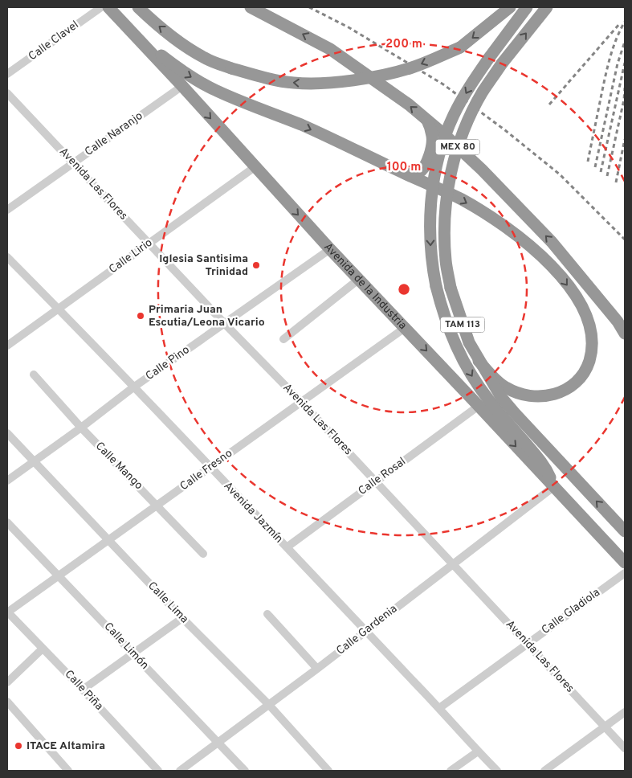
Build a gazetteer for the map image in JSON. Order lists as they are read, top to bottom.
{
  "streets": {
    "highway": ["MEX 80", "Avenida de la Industria", "TAM 113"],
    "street": [
      "Calle Clavel",
      "Calle Naranjo",
      "Avenida Las Flores",
      "Calle Lirio",
      "Calle Pino",
      "Calle Mango",
      "Calle Fresno",
      "Calle Rosal",
      "Avenida Jazmín",
      "Calle Lima",
      "Calle Gladiola",
      "Calle Gardenia",
      "Calle Limón",
      "Calle Piña"
    ]
  },
  "crossings": [
    ["Calle Naranjo", "Avenida Las Flores"],
    ["Calle Naranjo", "Avenida de la Industria"],
    ["Avenida Las Flores", "Calle Lirio"],
    ["Avenida Las Flores", "Calle Pino"],
    ["Avenida Las Flores", "Calle Fresno"],
    ["Avenida Las Flores", "Calle Rosal"],
    ["Avenida Las Flores", "Calle Gladiola"],
    ["Avenida Las Flores", "Calle Gardenia"],
    ["Calle Lirio", "Avenida de la Industria"],
    ["Calle Lirio", "Avenida Jazmín"],
    ["Avenida de la Industria", "Calle Pino"],
    ["Avenida de la Industria", "Calle Fresno"],
    ["Avenida de la Industria", "Calle Rosal"],
    ["Avenida de la Industria", "Calle Gardenia"],
    ["Calle Pino", "Calle Mango"],
    ["Calle Pino", "Avenida Jazmín"],
    ["Calle Pino", "Calle Lima"],
    ["Calle Mango", "Calle Fresno"],
    ["Calle Fresno", "Avenida Jazmín"],
    ["Calle Fresno", "Calle Lima"],
    ["Calle Fresno", "Calle Limón"],
    ["Calle Fresno", "Calle Piña"],
    ["Calle Rosal", "Avenida Jazmín"],
    ["Avenida Jazmín", "Calle Gladiola"],
    ["Avenida Jazmín", "Calle Gardenia"],
    ["Calle Lima", "Calle Gardenia"],
    ["Calle Gardenia", "Calle Limón"]
  ],
  "places": ["Iglesia Santisima Trinidad", "Primaria Juan Escutia/Leona Vicario", "ITACE Altamira"],
  "rings": ["200 m", "100 m"]
}
